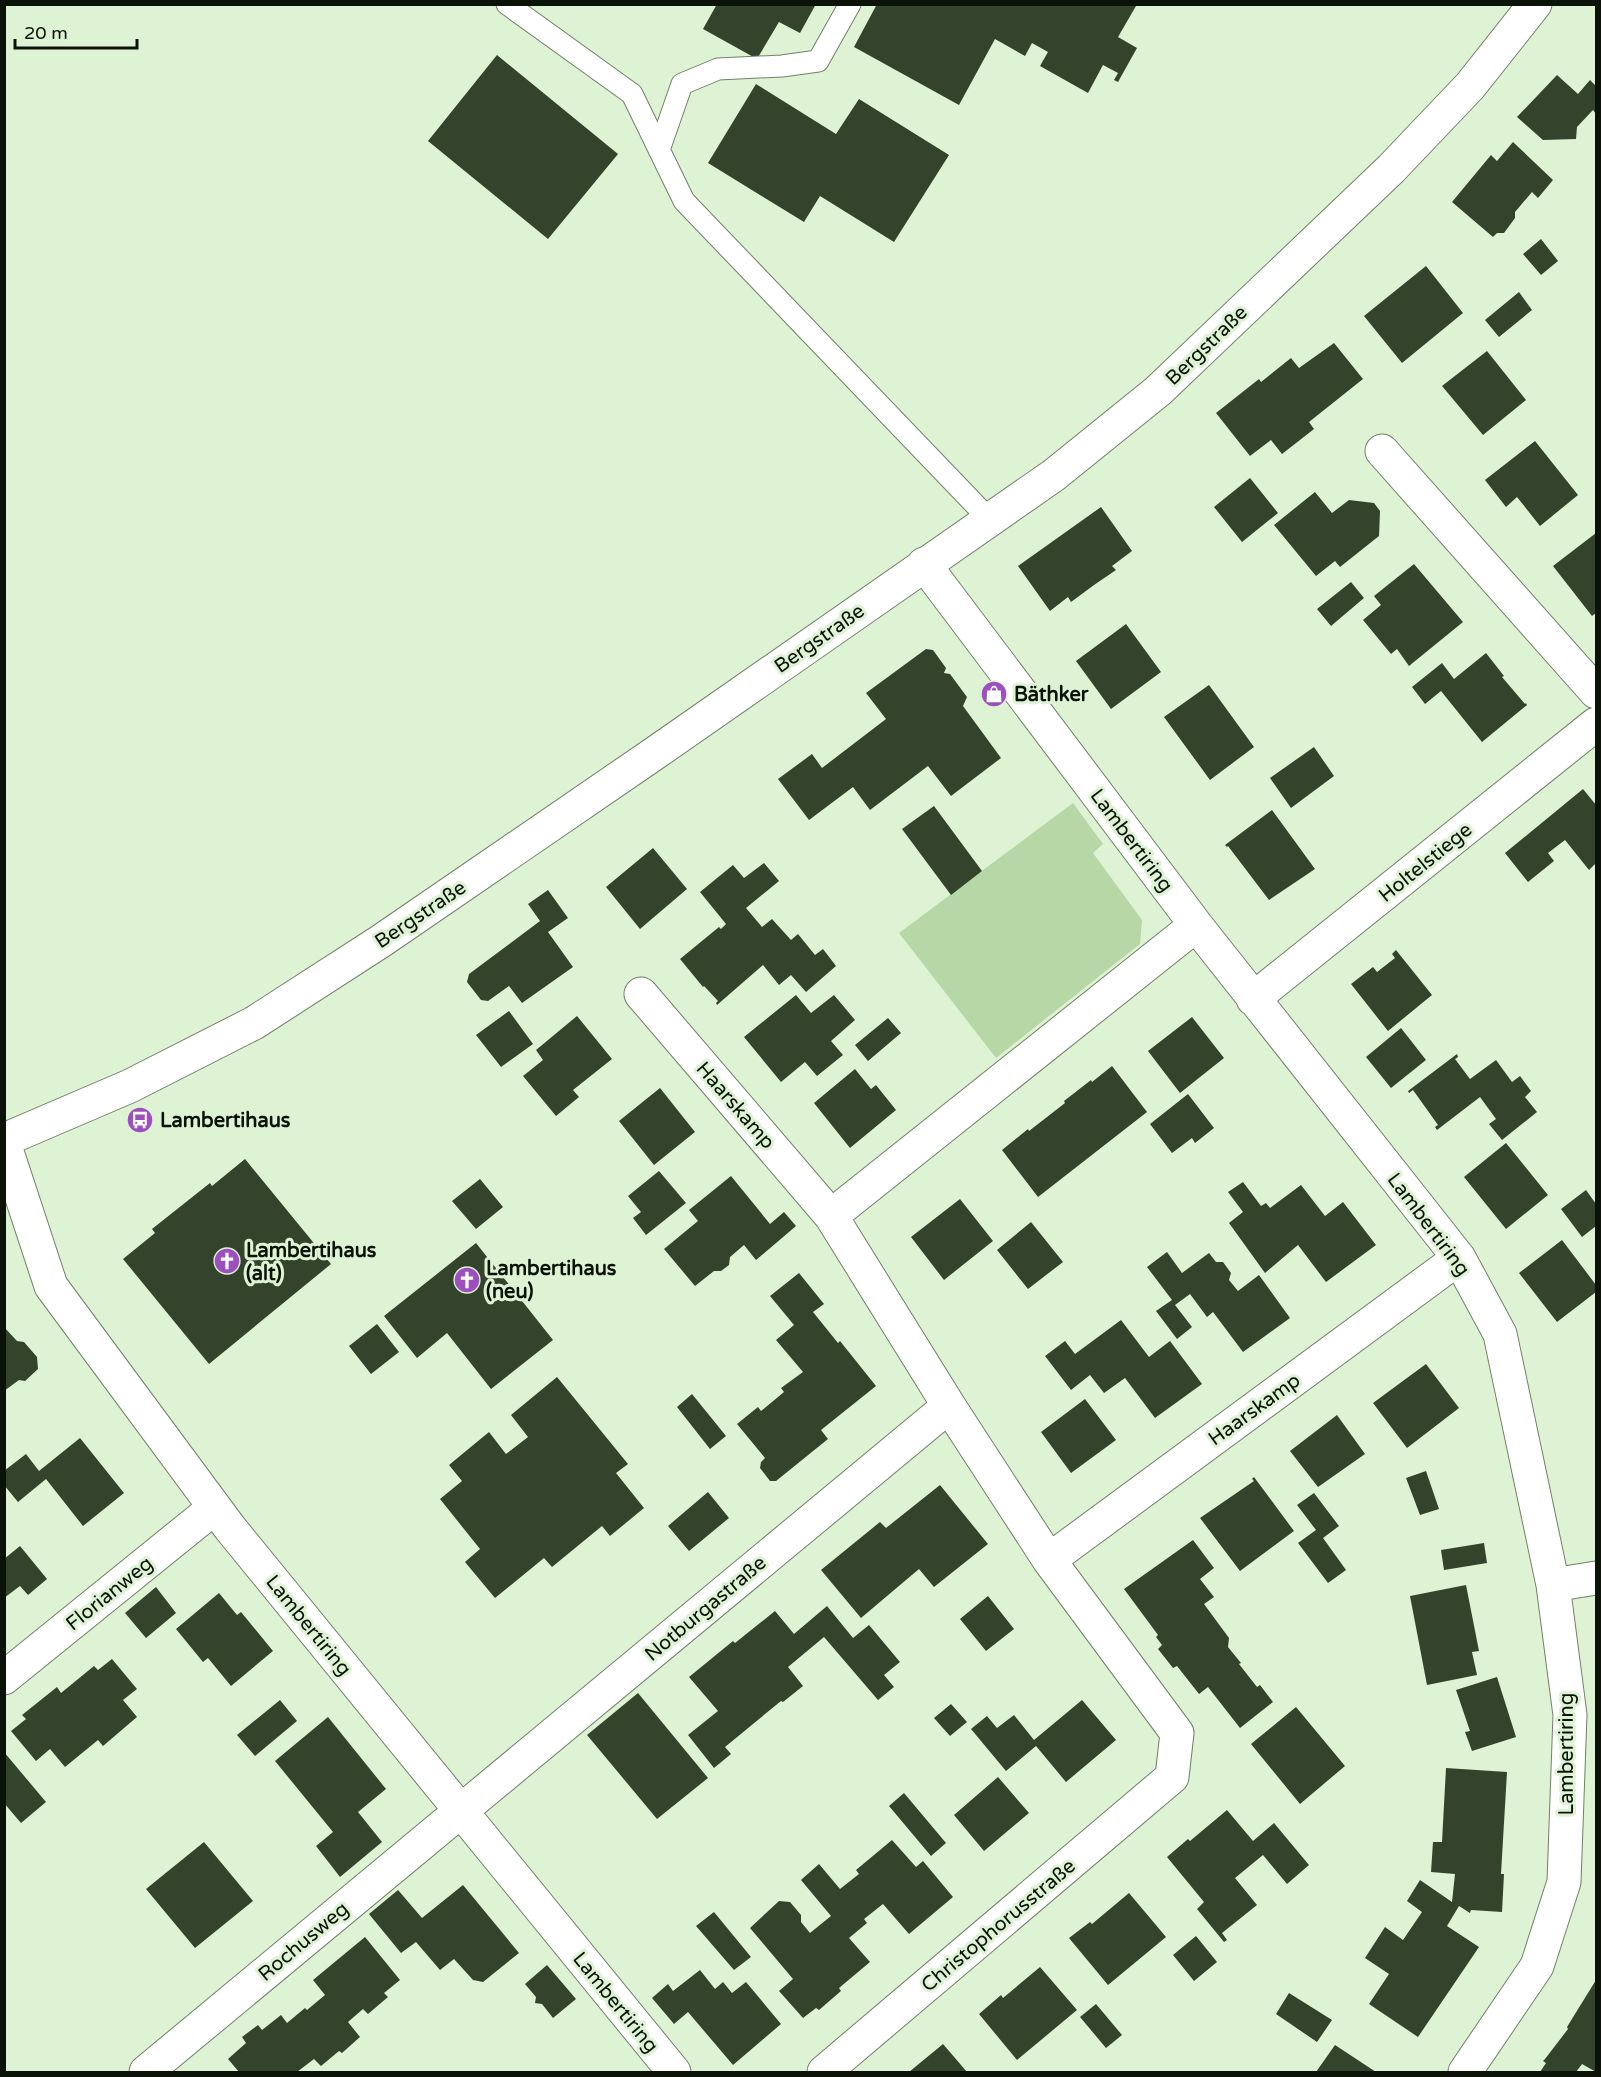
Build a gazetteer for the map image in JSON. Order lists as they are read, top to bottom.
{
  "streets": {
    "street": [
      "Bergstraße",
      "Lambertiring",
      "Holtelstiege",
      "Haarskamp",
      "Florianweg",
      "Notburgastraße",
      "Christophorusstraße",
      "Rochusweg"
    ]
  },
  "crossings": [
    ["Bergstraße", "Lambertiring"],
    ["Lambertiring", "Holtelstiege"],
    ["Lambertiring", "Haarskamp"],
    ["Lambertiring", "Florianweg"],
    ["Lambertiring", "Notburgastraße"],
    ["Lambertiring", "Rochusweg"],
    ["Haarskamp", "Notburgastraße"],
    ["Haarskamp", "Christophorusstraße"],
    ["Notburgastraße", "Rochusweg"]
  ],
  "places": {
    "shop": ["Bäthker"],
    "bus stop": ["Lambertihaus"],
    "church": ["Lambertihaus (alt)", "Lambertihaus (neu)"]
  },
  "scale_bar": "20 m"
}
